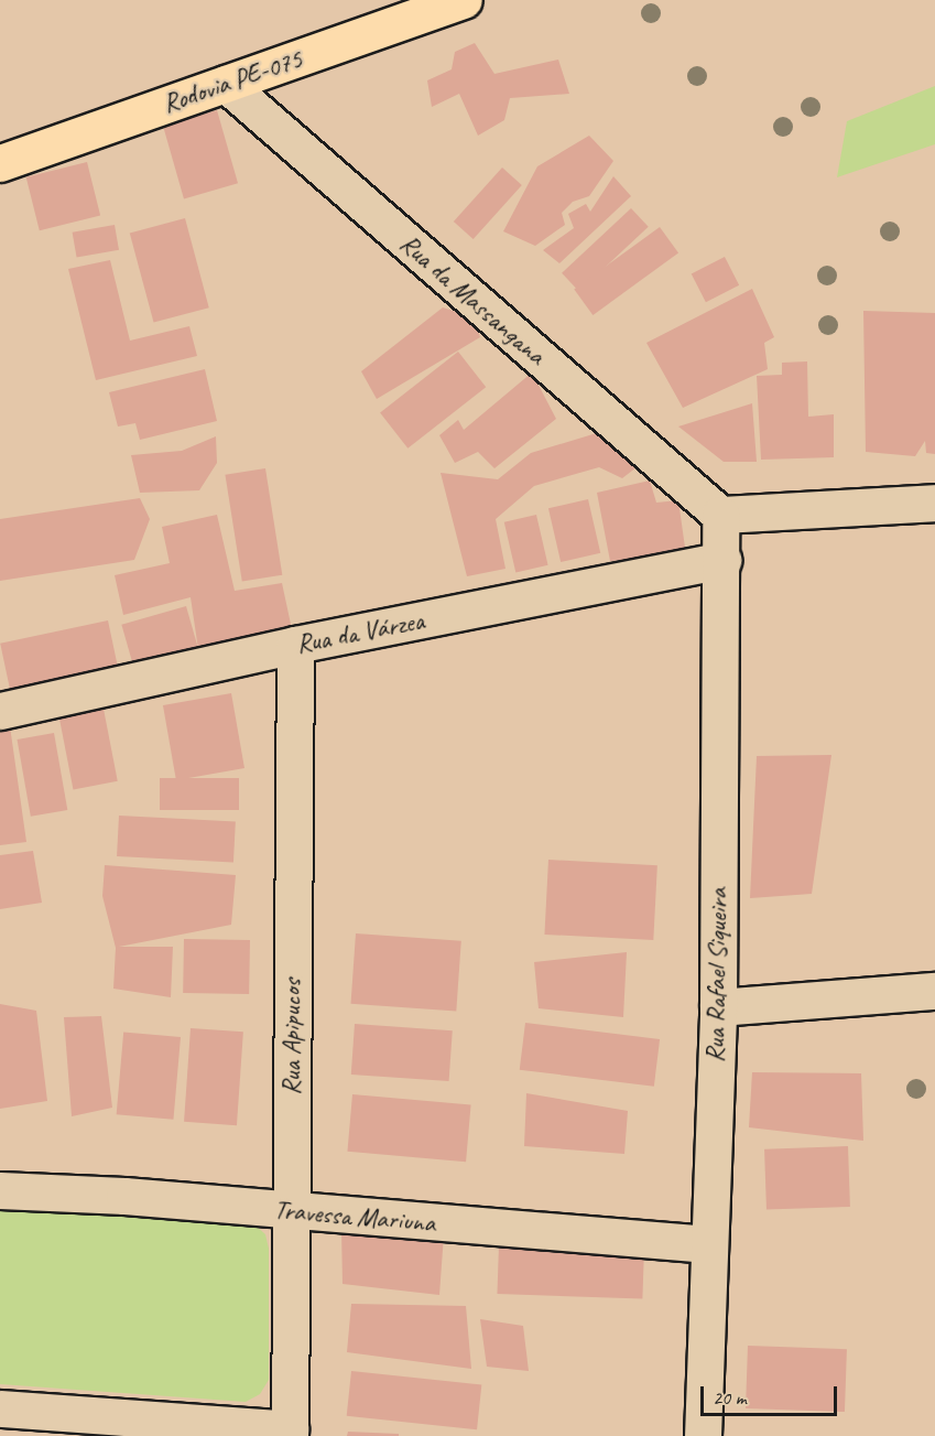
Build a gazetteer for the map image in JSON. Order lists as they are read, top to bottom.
{
  "streets": {
    "main road": ["Rodovia PE-075"],
    "street": [
      "Rua da Massangana",
      "Rua da Várzea",
      "Rua Rafael Siqueira",
      "Rua Apipucos",
      "Travessa Mariuna"
    ]
  },
  "crossings": [
    ["Rodovia PE-075", "Rua da Massangana"],
    ["Rua da Massangana", "Rua Rafael Siqueira"],
    ["Rua da Várzea", "Rua Rafael Siqueira"],
    ["Rua da Várzea", "Rua Apipucos"],
    ["Rua Rafael Siqueira", "Travessa Mariuna"],
    ["Rua Apipucos", "Travessa Mariuna"]
  ],
  "scale_bar": "20 m"
}
